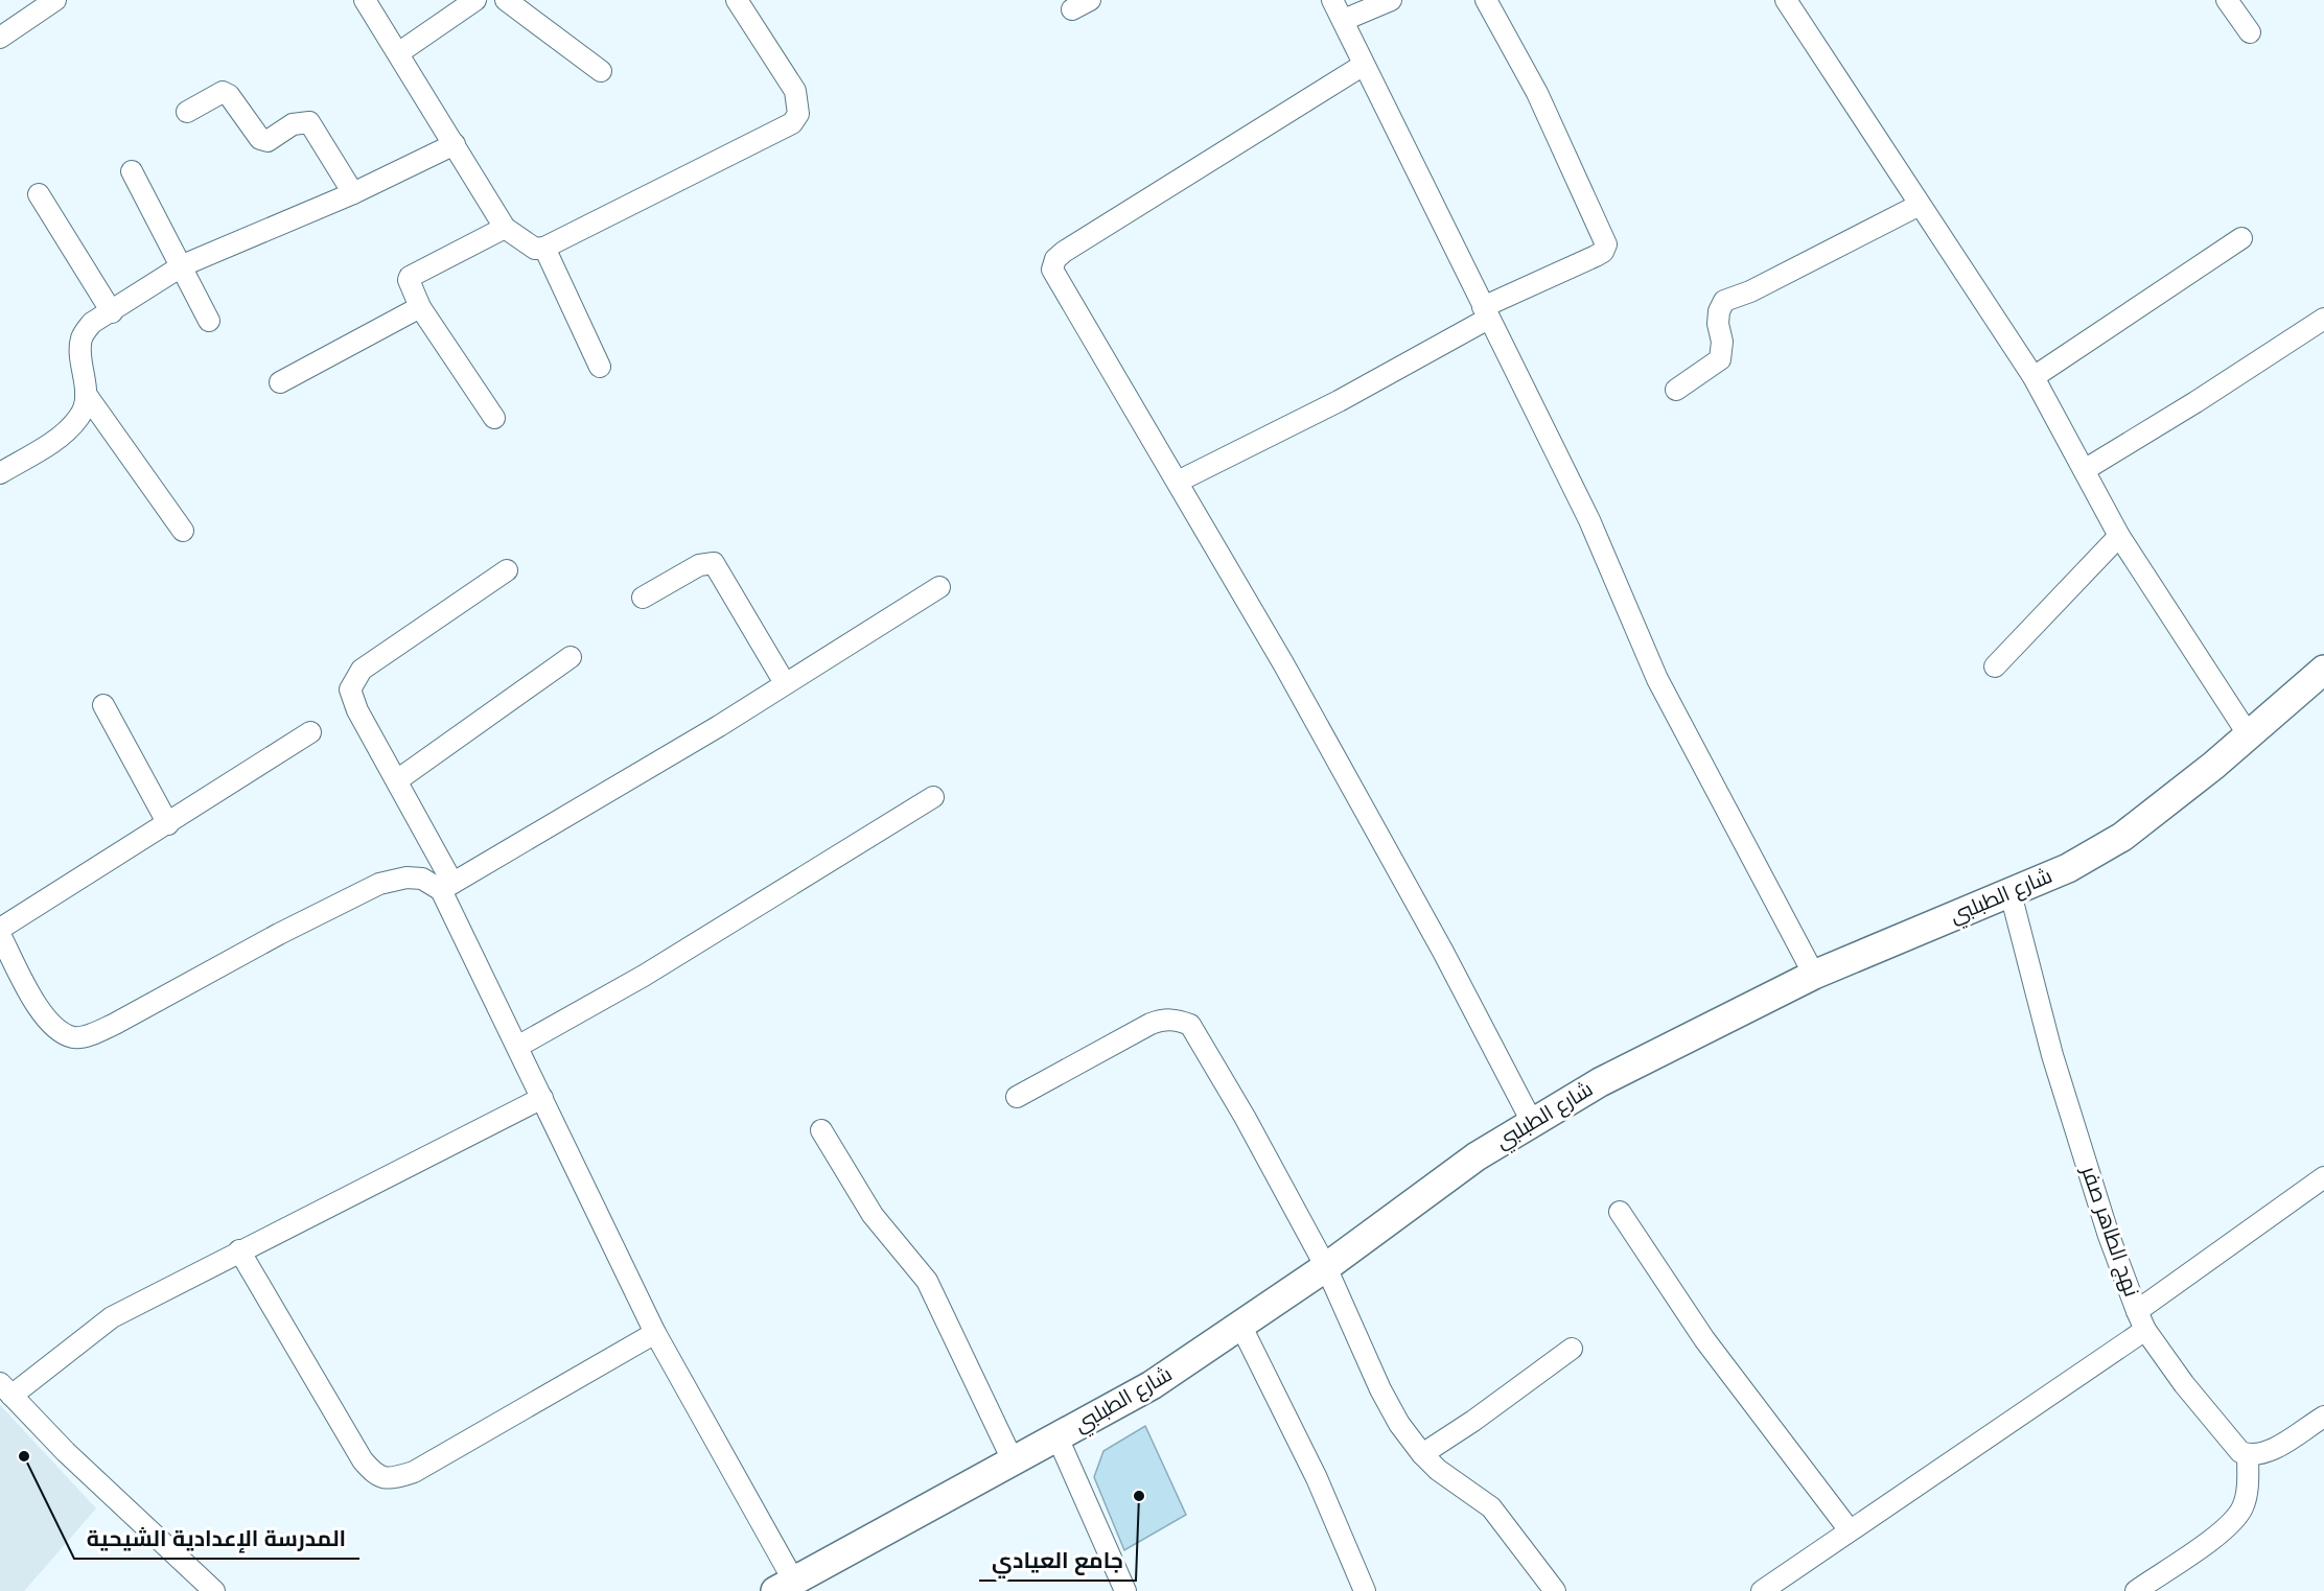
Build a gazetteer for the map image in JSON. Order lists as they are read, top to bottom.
{
  "streets": {
    "street": ["شارع الطبلبي", "نهج الطاهر صفر"]
  },
  "crossings": [
    ["شارع الطبلبي", "نهج الطاهر صفر"]
  ],
  "places": ["المدرسة الإعدادية الشيحية", "جامع العيادي"]
}
